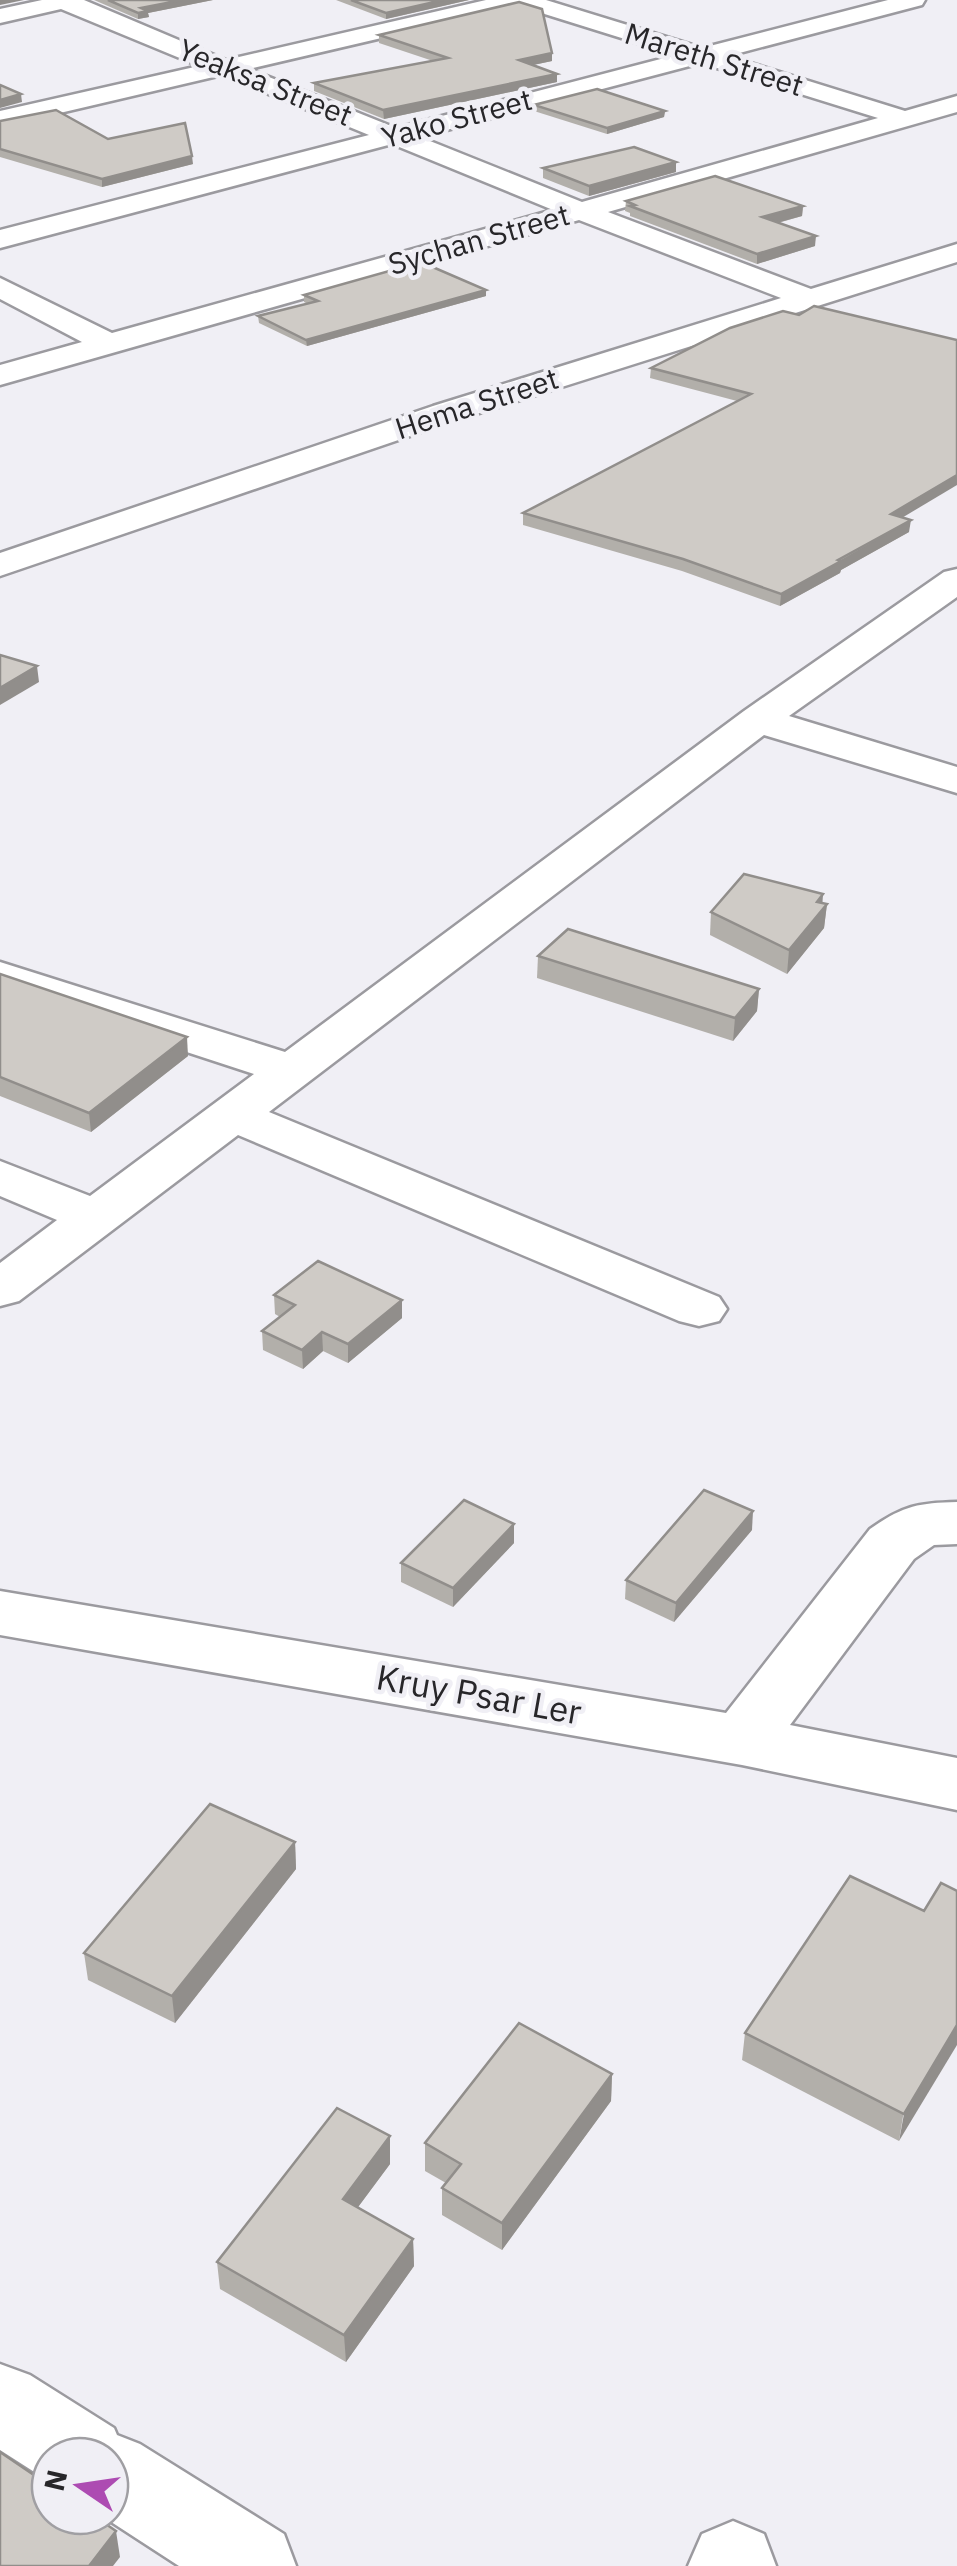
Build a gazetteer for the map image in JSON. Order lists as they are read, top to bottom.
{
  "streets": {
    "street": [
      "Mareth Street",
      "Yeaksa Street",
      "Yako Street",
      "Sychan Street",
      "Hema Street",
      "Kruy Psar Ler"
    ]
  },
  "crossings": [
    ["Mareth Street", "Yako Street"],
    ["Mareth Street", "Sychan Street"],
    ["Yeaksa Street", "Yako Street"],
    ["Yeaksa Street", "Sychan Street"],
    ["Yeaksa Street", "Hema Street"]
  ],
  "north": "left"
}
